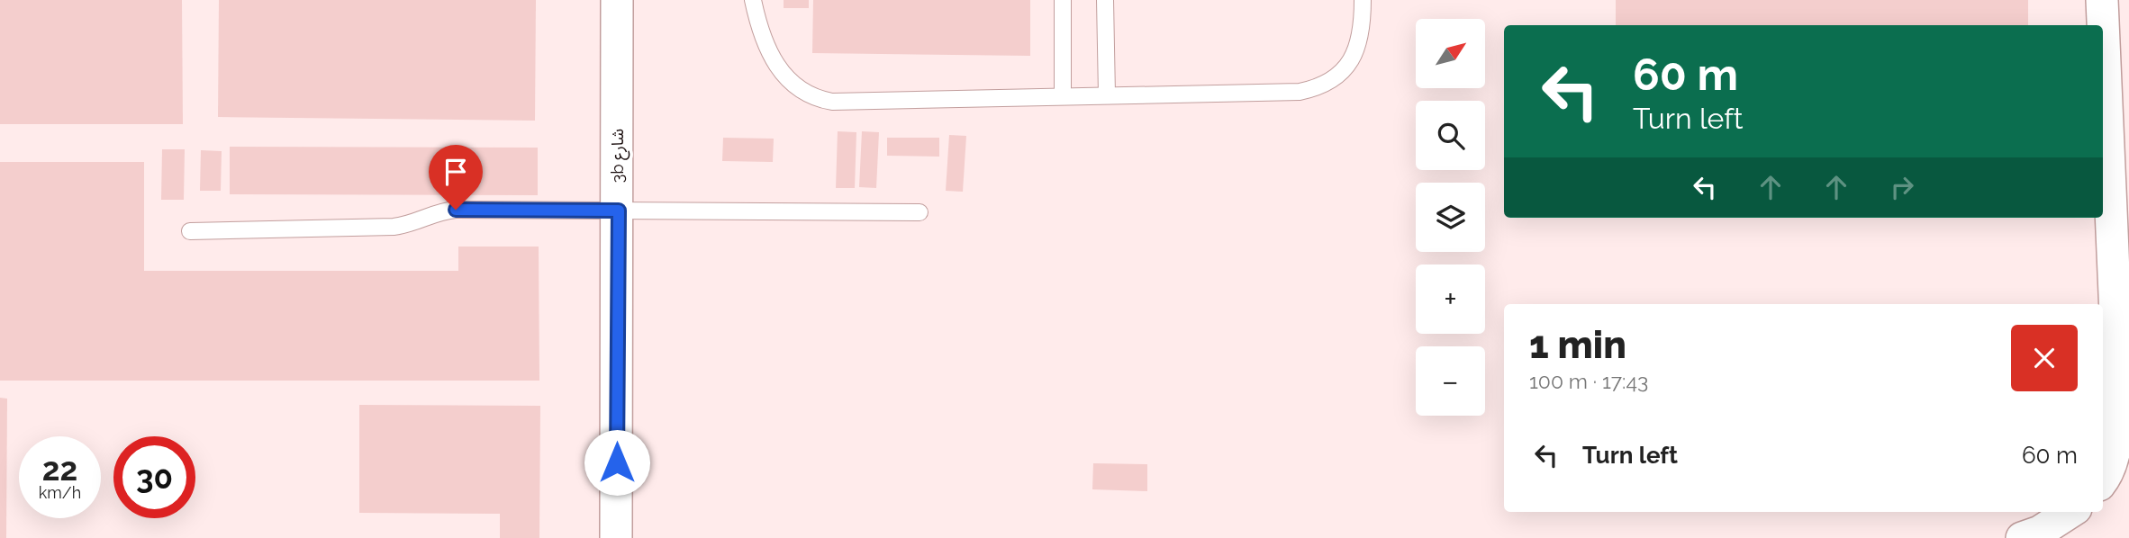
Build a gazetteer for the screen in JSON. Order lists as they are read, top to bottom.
{
  "streets": {
    "street": ["3b شارع"]
  },
  "north": "top right",
  "page": {
    "map_buttons": ["+", "−"],
    "turn": ["60 m", "Turn left"],
    "heading": ["1 min", "100 m · 17:43"],
    "list": [
      {
        "name": "Turn left",
        "value": "60 m"
      }
    ],
    "speed": "22 km/h",
    "limit": "30"
  }
}
